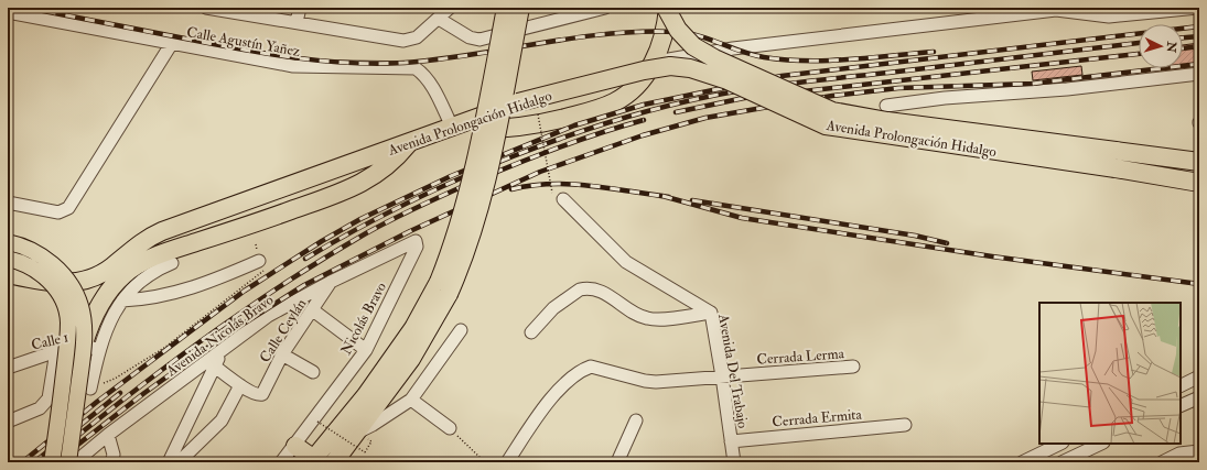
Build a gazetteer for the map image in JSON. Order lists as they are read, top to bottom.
{
  "streets": {
    "highway": ["Avenida Prolongación Hidalgo"],
    "street": [
      "Calle Agustín Yañez",
      "Nicolás Bravo",
      "Calle Ceylán",
      "Avenida Nicolás Bravo",
      "Calle 1",
      "Cerrada Lerma",
      "Avenida Del Trabajo",
      "Cerrada Ermita"
    ]
  },
  "crossings": [
    ["Calle Agustín Yañez", "Avenida Prolongación Hidalgo"],
    ["Nicolás Bravo", "Avenida Nicolás Bravo"],
    ["Calle Ceylán", "Avenida Nicolás Bravo"],
    ["Cerrada Lerma", "Avenida Del Trabajo"],
    ["Avenida Del Trabajo", "Cerrada Ermita"]
  ],
  "north": "right"
}
